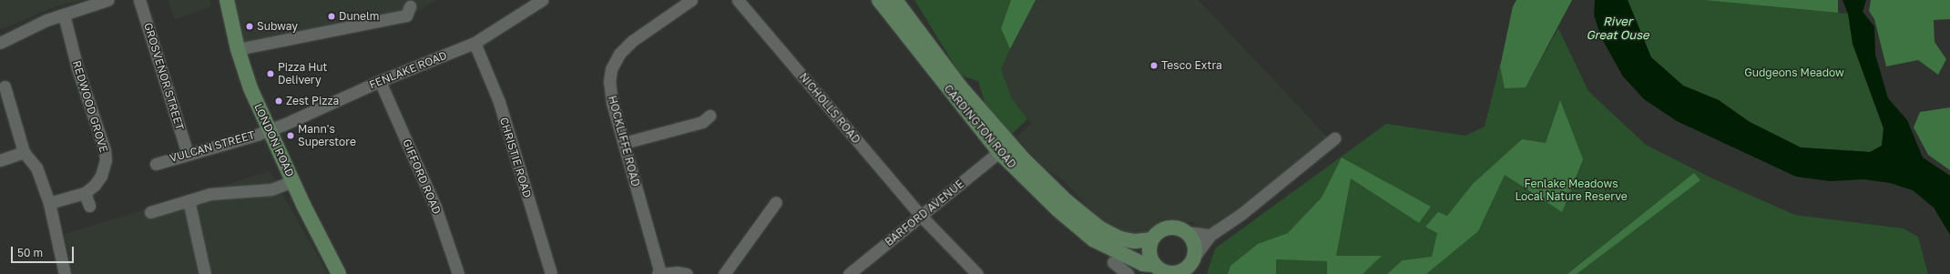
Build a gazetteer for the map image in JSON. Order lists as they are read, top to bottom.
{
  "streets": {
    "main road": ["CARDINGTON ROAD", "LONDON ROAD"],
    "street": [
      "FENLAKE ROAD",
      "GROSVENOR STREET",
      "REDWOOD GROVE",
      "NICHOLLS ROAD",
      "HOCKLIFFE ROAD",
      "VULCAN STREET",
      "CHRISTIE ROAD",
      "GIFFORD ROAD",
      "BARFORD AVENUE"
    ]
  },
  "crossings": [
    ["FENLAKE ROAD", "LONDON ROAD"],
    ["FENLAKE ROAD", "VULCAN STREET"],
    ["FENLAKE ROAD", "CHRISTIE ROAD"],
    ["FENLAKE ROAD", "GIFFORD ROAD"],
    ["GROSVENOR STREET", "VULCAN STREET"],
    ["NICHOLLS ROAD", "BARFORD AVENUE"],
    ["CARDINGTON ROAD", "BARFORD AVENUE"],
    ["LONDON ROAD", "VULCAN STREET"]
  ],
  "water": ["River Great Ouse"],
  "parks": ["Gudgeons Meadow", "Fenlake Meadows Local Nature Reserve"],
  "places": [
    "Dunelm",
    "Subway",
    "Tesco Extra",
    "Pizza Hut Delivery",
    "Zest Pizza",
    "Mann's Superstore"
  ],
  "scale_bar": "50 m"
}
